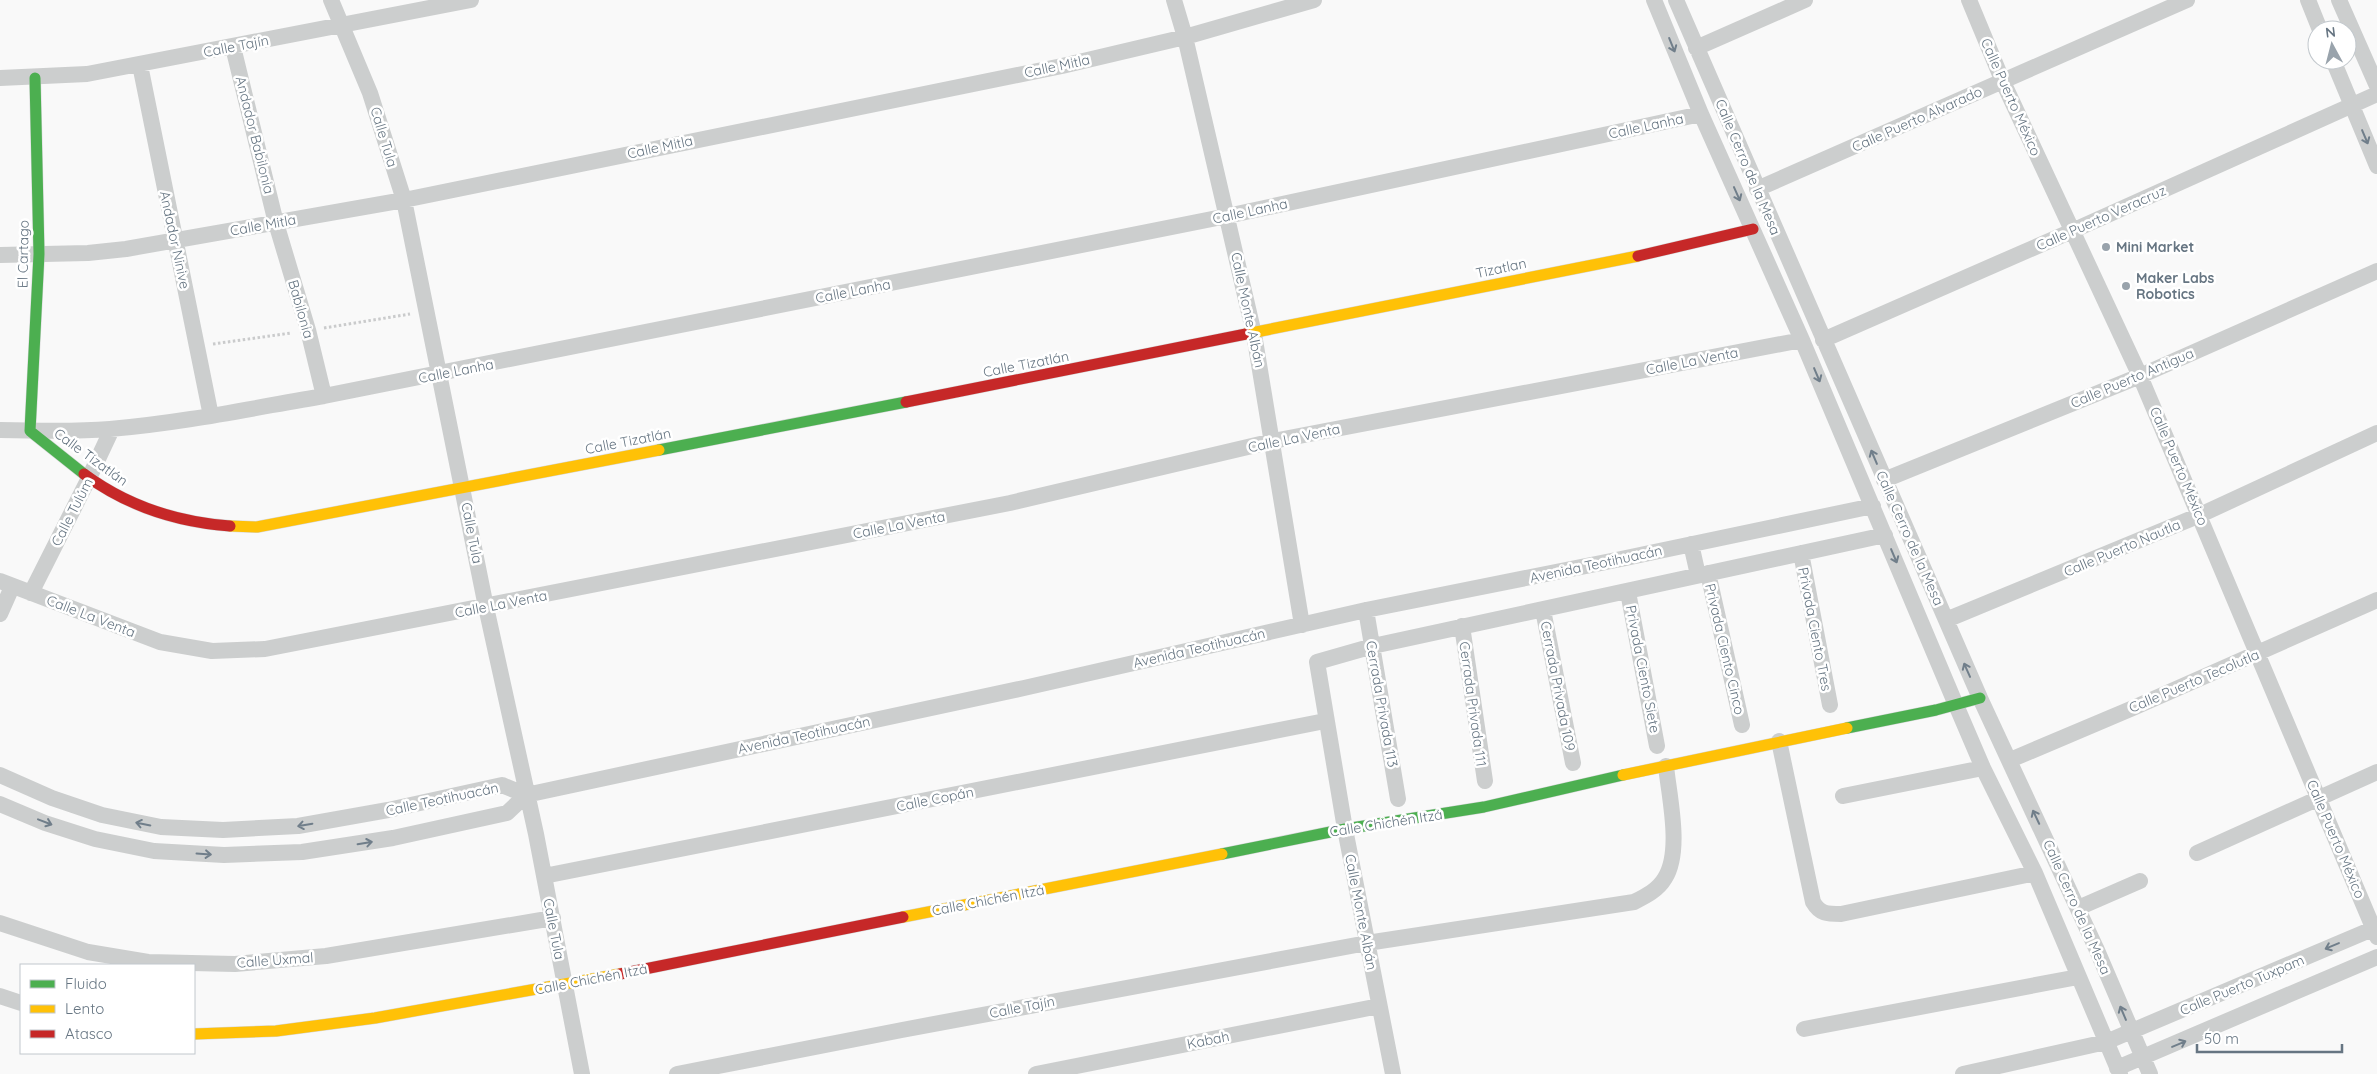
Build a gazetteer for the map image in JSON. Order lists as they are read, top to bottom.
{
  "streets": {
    "street": [
      "Calle Tajín",
      "Calle Mitla",
      "Calle Puerto México",
      "Calle Puerto Alvarado",
      "Calle Lanha",
      "Andador Babilonia",
      "Calle Tula",
      "Calle Cerro de la Mesa",
      "Calle Puerto Veracruz",
      "Andador Ninive",
      "El Cartago",
      "Tizatlan",
      "Babilonia",
      "Calle Monte Albán",
      "Calle La Venta",
      "Calle Tizatlán",
      "Calle Puerto Antigua",
      "Calle Tulúm",
      "Calle Puerto Nautla",
      "Avenida Teotihuacán",
      "Privada Ciento Tres",
      "Privada Ciento Cinco",
      "Privada Ciento Siete",
      "Calle Puerto Tecolutla",
      "Cerrada Privada 109",
      "Cerrada Privada 113",
      "Cerrada Privada 111",
      "Calle Teotihuacán",
      "Calle Copán",
      "Calle Chichén Itzá",
      "Calle Uxmal",
      "Calle Puerto Tuxpam",
      "Kabah"
    ]
  },
  "crossings": [
    ["Calle Tajín", "Andador Babilonia"],
    ["Calle Tajín", "Calle Tula"],
    ["Calle Tajín", "Andador Ninive"],
    ["Calle Tajín", "El Cartago"],
    ["Calle Tajín", "Calle Monte Albán"],
    ["Calle Tajín", "Calle Chichén Itzá"],
    ["Calle Mitla", "Andador Babilonia"],
    ["Calle Mitla", "Calle Tula"],
    ["Calle Mitla", "Andador Ninive"],
    ["Calle Mitla", "El Cartago"],
    ["Calle Mitla", "Babilonia"],
    ["Calle Mitla", "Calle Monte Albán"],
    ["Calle Puerto México", "Calle Puerto Alvarado"],
    ["Calle Puerto México", "Calle Puerto Veracruz"],
    ["Calle Puerto México", "Calle Puerto Antigua"],
    ["Calle Puerto México", "Calle Puerto Nautla"],
    ["Calle Puerto México", "Calle Puerto Tecolutla"],
    ["Calle Puerto México", "Calle Puerto Tuxpam"],
    ["Calle Puerto Alvarado", "Calle Cerro de la Mesa"],
    ["Calle Lanha", "Calle Tula"],
    ["Calle Lanha", "Calle Cerro de la Mesa"],
    ["Calle Lanha", "Andador Ninive"],
    ["Calle Lanha", "El Cartago"],
    ["Calle Lanha", "Babilonia"],
    ["Calle Lanha", "Calle Monte Albán"],
    ["Calle Lanha", "Calle Tizatlán"],
    ["Calle Lanha", "Calle Tulúm"],
    ["Andador Babilonia", "Babilonia"],
    ["Calle Tula", "Calle La Venta"],
    ["Calle Tula", "Calle Tizatlán"],
    ["Calle Tula", "Avenida Teotihuacán"],
    ["Calle Tula", "Calle Teotihuacán"],
    ["Calle Tula", "Calle Copán"],
    ["Calle Tula", "Calle Chichén Itzá"],
    ["Calle Tula", "Calle Uxmal"],
    ["Calle Cerro de la Mesa", "Calle Puerto Veracruz"],
    ["Calle Cerro de la Mesa", "Tizatlan"],
    ["Calle Cerro de la Mesa", "Calle La Venta"],
    ["Calle Cerro de la Mesa", "Calle Puerto Antigua"],
    ["Calle Cerro de la Mesa", "Calle Puerto Nautla"],
    ["Calle Cerro de la Mesa", "Avenida Teotihuacán"],
    ["Calle Cerro de la Mesa", "Calle Puerto Tecolutla"],
    ["Calle Cerro de la Mesa", "Calle Chichén Itzá"],
    ["Calle Cerro de la Mesa", "Calle Puerto Tuxpam"],
    ["El Cartago", "Calle Tizatlán"],
    ["Tizatlan", "Calle Monte Albán"],
    ["Tizatlan", "Calle Tizatlán"],
    ["Calle Monte Albán", "Calle La Venta"],
    ["Calle Monte Albán", "Calle Tizatlán"],
    ["Calle Monte Albán", "Avenida Teotihuacán"],
    ["Calle Monte Albán", "Cerrada Privada 113"],
    ["Calle Monte Albán", "Calle Copán"],
    ["Calle Monte Albán", "Calle Chichén Itzá"],
    ["Calle Monte Albán", "Kabah"],
    ["Calle La Venta", "Calle Tulúm"],
    ["Calle Tizatlán", "Calle Tulúm"],
    ["Avenida Teotihuacán", "Privada Ciento Cinco"],
    ["Avenida Teotihuacán", "Cerrada Privada 113"],
    ["Avenida Teotihuacán", "Calle Teotihuacán"]
  ],
  "places": ["Mini Market", "Maker Labs Robotics"],
  "legend": ["Fluido", "Lento", "Atasco"],
  "scale_bar": "50 m",
  "north": "top"
}
